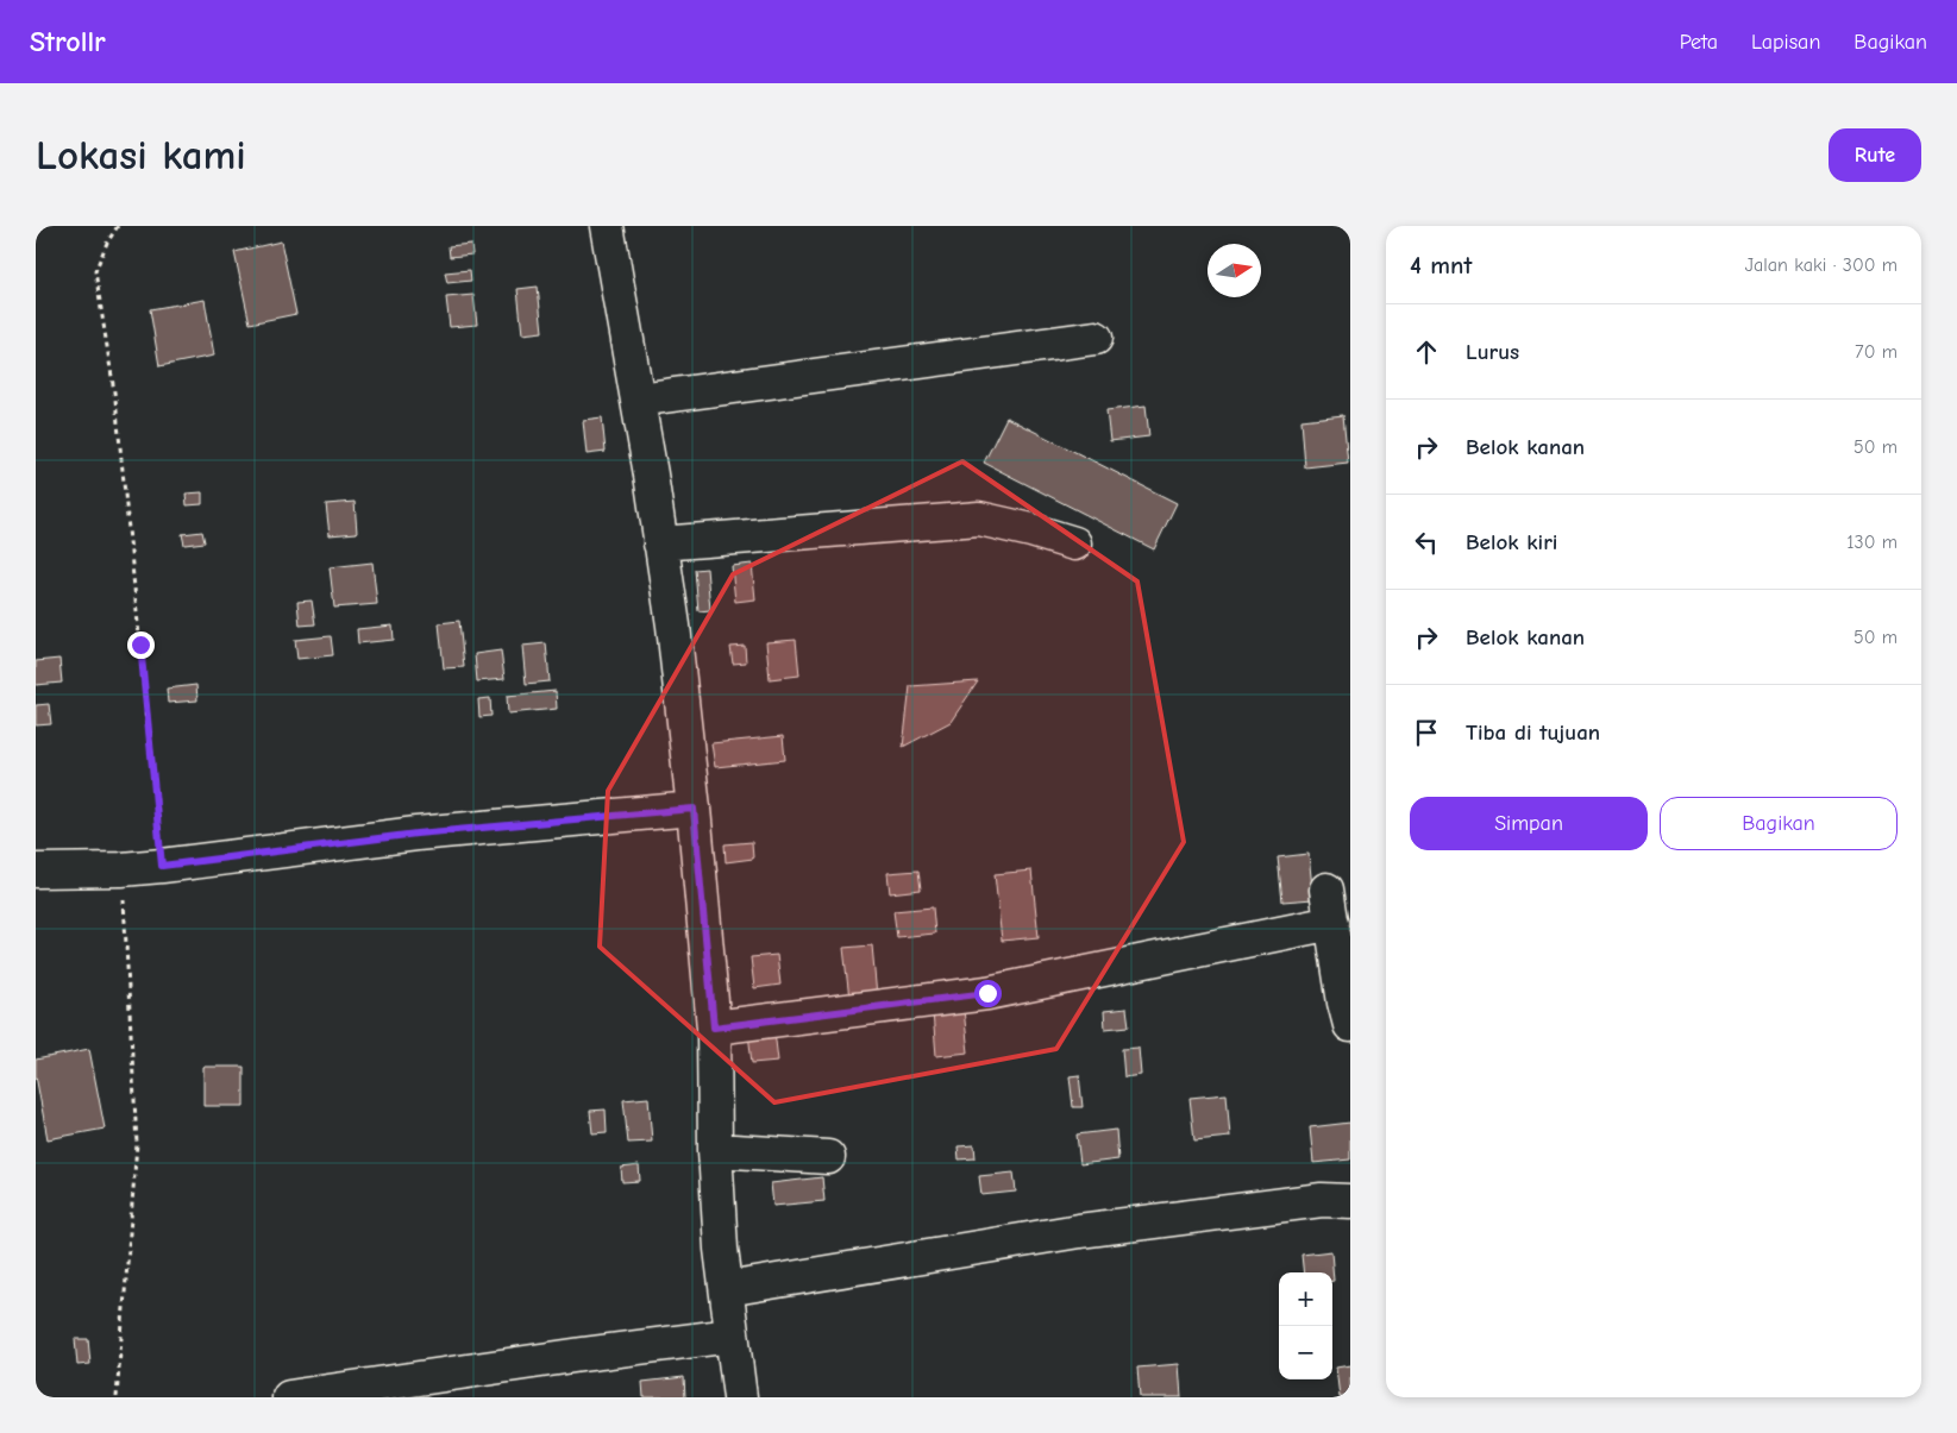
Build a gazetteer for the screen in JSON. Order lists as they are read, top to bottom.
{
  "north": "right",
  "page": {
    "header": "Strollr",
    "nav": ["Peta", "Lapisan", "Bagikan"],
    "buttons": [
      "Rute",
      ["Simpan", "Bagikan"]
    ],
    "title": "Lokasi kami",
    "heading": ["4 mnt", "Jalan kaki · 300 m"],
    "list": [
      ["Lurus", "70 m"],
      ["Belok kanan", "50 m"],
      ["Belok kiri", "130 m"],
      ["Belok kanan", "50 m"],
      "Tiba di tujuan"
    ],
    "map_buttons": ["+", "−"]
  }
}
